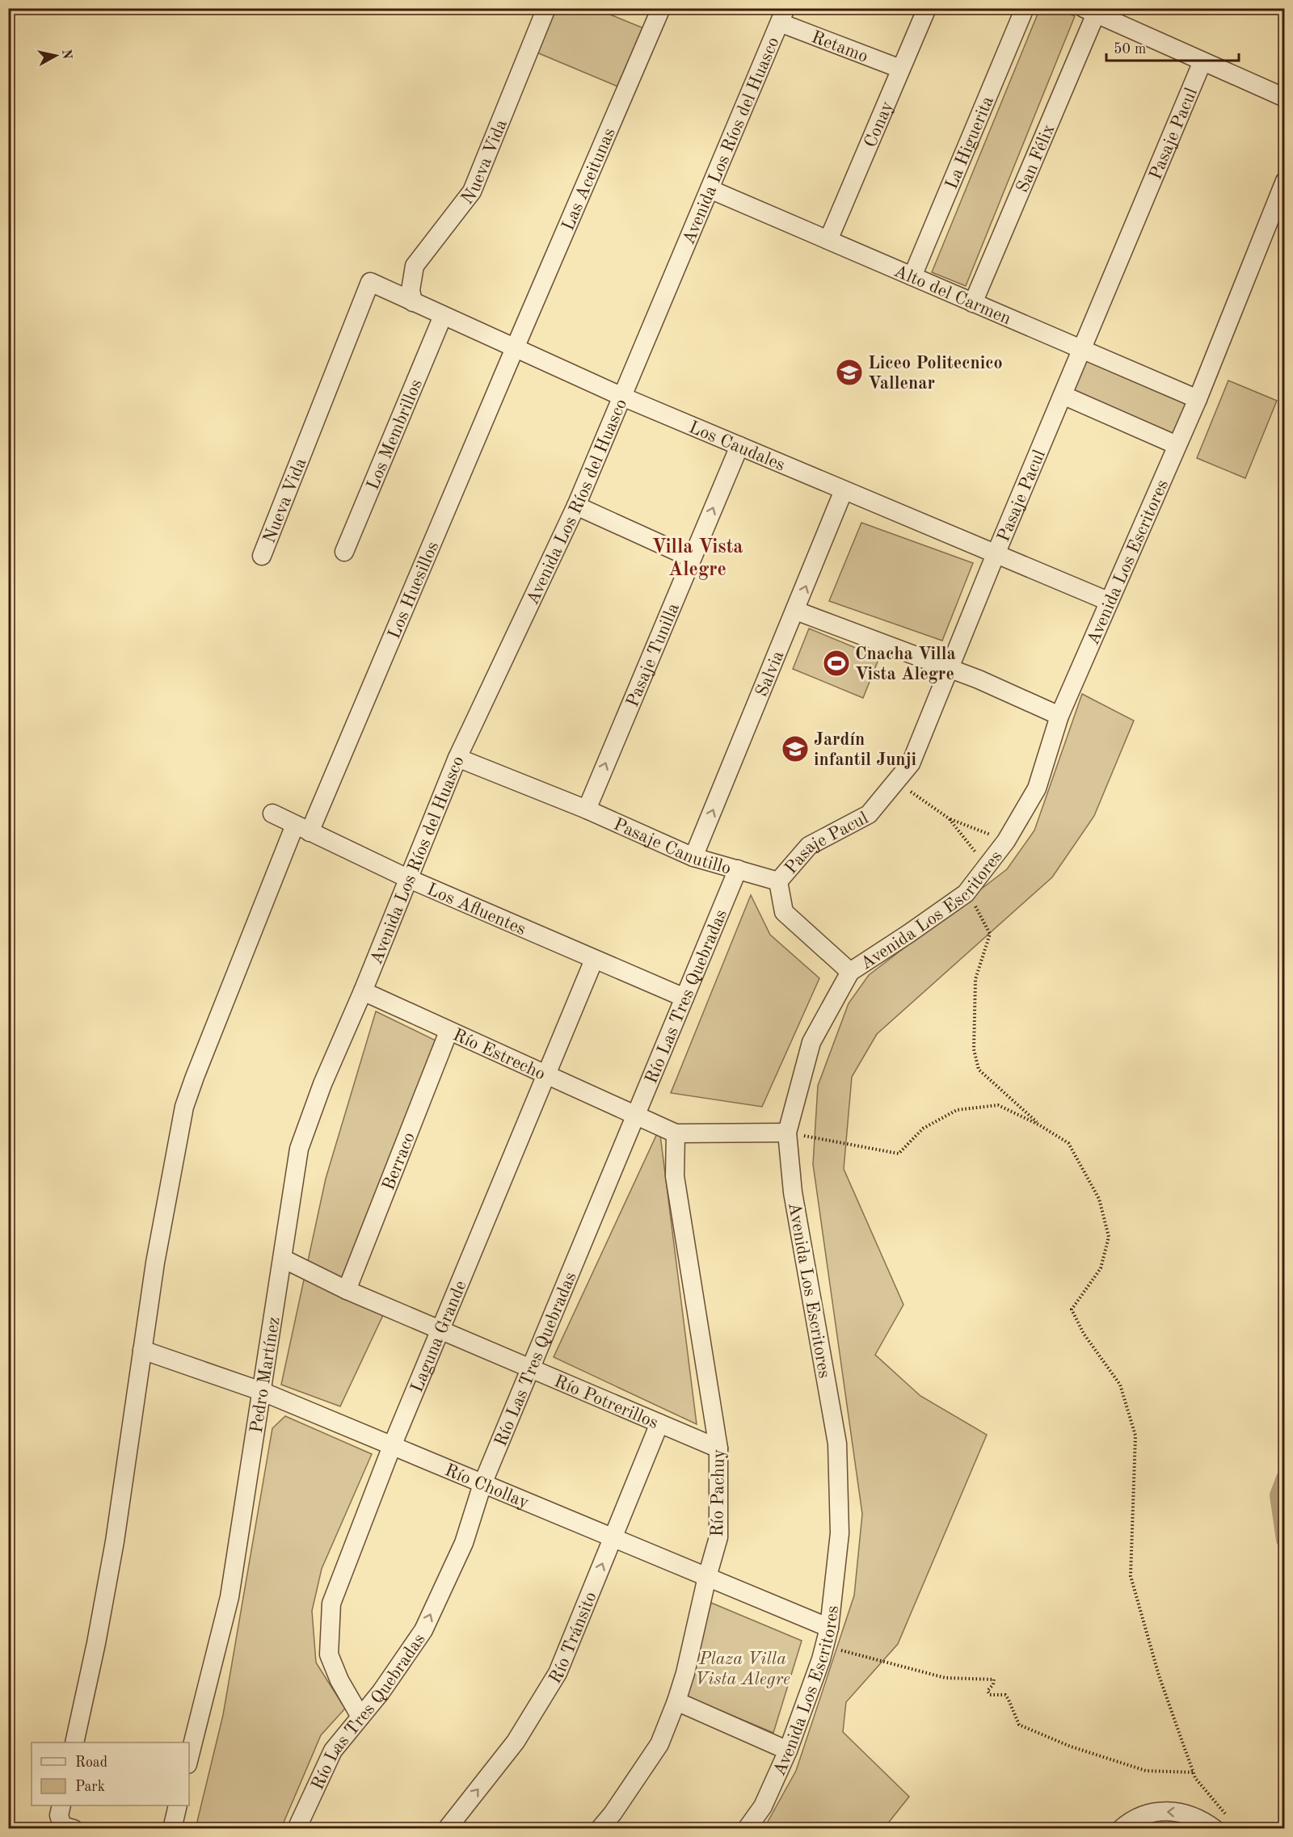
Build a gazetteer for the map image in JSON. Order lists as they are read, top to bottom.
{
  "streets": {
    "street": [
      "Retamo",
      "Conay",
      "Pasaje Pacul",
      "Avenida Los Ríos del Huasco",
      "La Higuerita",
      "San Félix",
      "Nueva Vida",
      "Las Aceitunas",
      "Alto del Carmen",
      "Los Membrillos",
      "Los Caudales",
      "Avenida Los Escritores",
      "Los Huesillos",
      "Pasaje Tunilla",
      "Salvia",
      "Pasaje Canutillo",
      "Los Afluentes",
      "Río Las Tres Quebradas",
      "Río Estrecho",
      "Berraco",
      "Laguna Grande",
      "Pedro Martínez",
      "Río Potrerillos",
      "Río Chollay",
      "Río Pachuy",
      "Río Tránsito"
    ]
  },
  "crossings": [
    ["Retamo", "Conay"],
    ["Retamo", "Avenida Los Ríos del Huasco"],
    ["Conay", "Alto del Carmen"],
    ["Pasaje Pacul", "Alto del Carmen"],
    ["Pasaje Pacul", "Los Caudales"],
    ["Pasaje Pacul", "Pasaje Canutillo"],
    ["Avenida Los Ríos del Huasco", "Alto del Carmen"],
    ["Avenida Los Ríos del Huasco", "Los Caudales"],
    ["Avenida Los Ríos del Huasco", "Pasaje Canutillo"],
    ["Avenida Los Ríos del Huasco", "Los Afluentes"],
    ["Avenida Los Ríos del Huasco", "Río Estrecho"],
    ["Avenida Los Ríos del Huasco", "Pedro Martínez"],
    ["La Higuerita", "Alto del Carmen"],
    ["San Félix", "Alto del Carmen"],
    ["Nueva Vida", "Los Caudales"],
    ["Las Aceitunas", "Los Caudales"],
    ["Las Aceitunas", "Los Huesillos"],
    ["Alto del Carmen", "Avenida Los Escritores"],
    ["Los Membrillos", "Los Caudales"],
    ["Los Caudales", "Avenida Los Escritores"],
    ["Los Caudales", "Los Huesillos"],
    ["Los Caudales", "Pasaje Tunilla"],
    ["Los Caudales", "Salvia"],
    ["Avenida Los Escritores", "Río Chollay"],
    ["Los Huesillos", "Los Afluentes"],
    ["Los Huesillos", "Río Chollay"],
    ["Pasaje Tunilla", "Pasaje Canutillo"],
    ["Salvia", "Pasaje Canutillo"],
    ["Pasaje Canutillo", "Río Las Tres Quebradas"],
    ["Los Afluentes", "Río Las Tres Quebradas"],
    ["Los Afluentes", "Laguna Grande"],
    ["Río Las Tres Quebradas", "Río Estrecho"],
    ["Río Las Tres Quebradas", "Laguna Grande"],
    ["Río Las Tres Quebradas", "Río Potrerillos"],
    ["Río Las Tres Quebradas", "Río Chollay"],
    ["Río Estrecho", "Berraco"],
    ["Río Estrecho", "Laguna Grande"],
    ["Río Estrecho", "Pedro Martínez"],
    ["Berraco", "Río Potrerillos"],
    ["Laguna Grande", "Río Potrerillos"],
    ["Laguna Grande", "Río Chollay"],
    ["Pedro Martínez", "Río Potrerillos"],
    ["Pedro Martínez", "Río Chollay"],
    ["Río Potrerillos", "Río Pachuy"],
    ["Río Potrerillos", "Río Tránsito"],
    ["Río Chollay", "Río Pachuy"],
    ["Río Chollay", "Río Tránsito"]
  ],
  "one_way": ["Pasaje Tunilla", "Salvia", "Río Tránsito"],
  "districts": ["Villa Vista Alegre"],
  "parks": ["Plaza Villa Vista Alegre"],
  "places": {
    "school or university": ["Liceo Politecnico Vallenar", "Jardín infantil Junji"],
    "sports": ["Cnacha Villa Vista Alegre"]
  },
  "legend": ["Road", "Park"],
  "scale_bar": "50 m",
  "north": "right"
}
